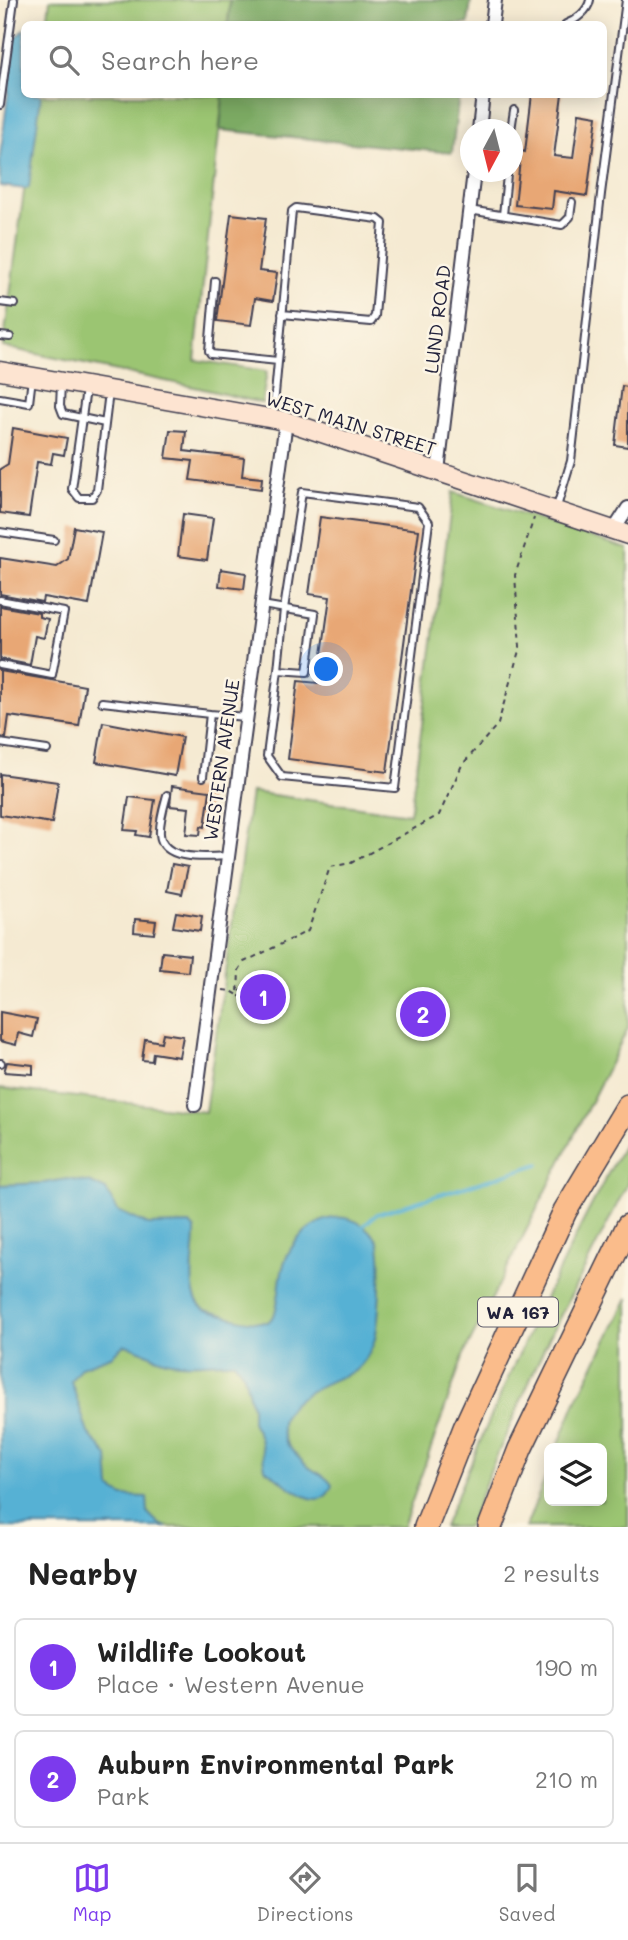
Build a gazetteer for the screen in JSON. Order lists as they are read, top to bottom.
{
  "streets": {
    "highway": ["WA 167"],
    "main road": ["WEST MAIN STREET"],
    "street": ["LUND ROAD", "WESTERN AVENUE"]
  },
  "crossings": [
    ["LUND ROAD", "WEST MAIN STREET"],
    ["WEST MAIN STREET", "WESTERN AVENUE"]
  ],
  "north": "bottom",
  "page": {
    "search": "Search here",
    "pins": ["1", "2"],
    "heading": ["Nearby", "2 results"],
    "list": [
      {
        "mark": "1",
        "name": "Wildlife Lookout",
        "note": "Place · Western Avenue",
        "value": "190 m"
      },
      {
        "mark": "2",
        "name": "Auburn Environmental Park",
        "note": "Park",
        "value": "210 m"
      }
    ],
    "nav": ["Map", "Directions", "Saved"]
  }
}
